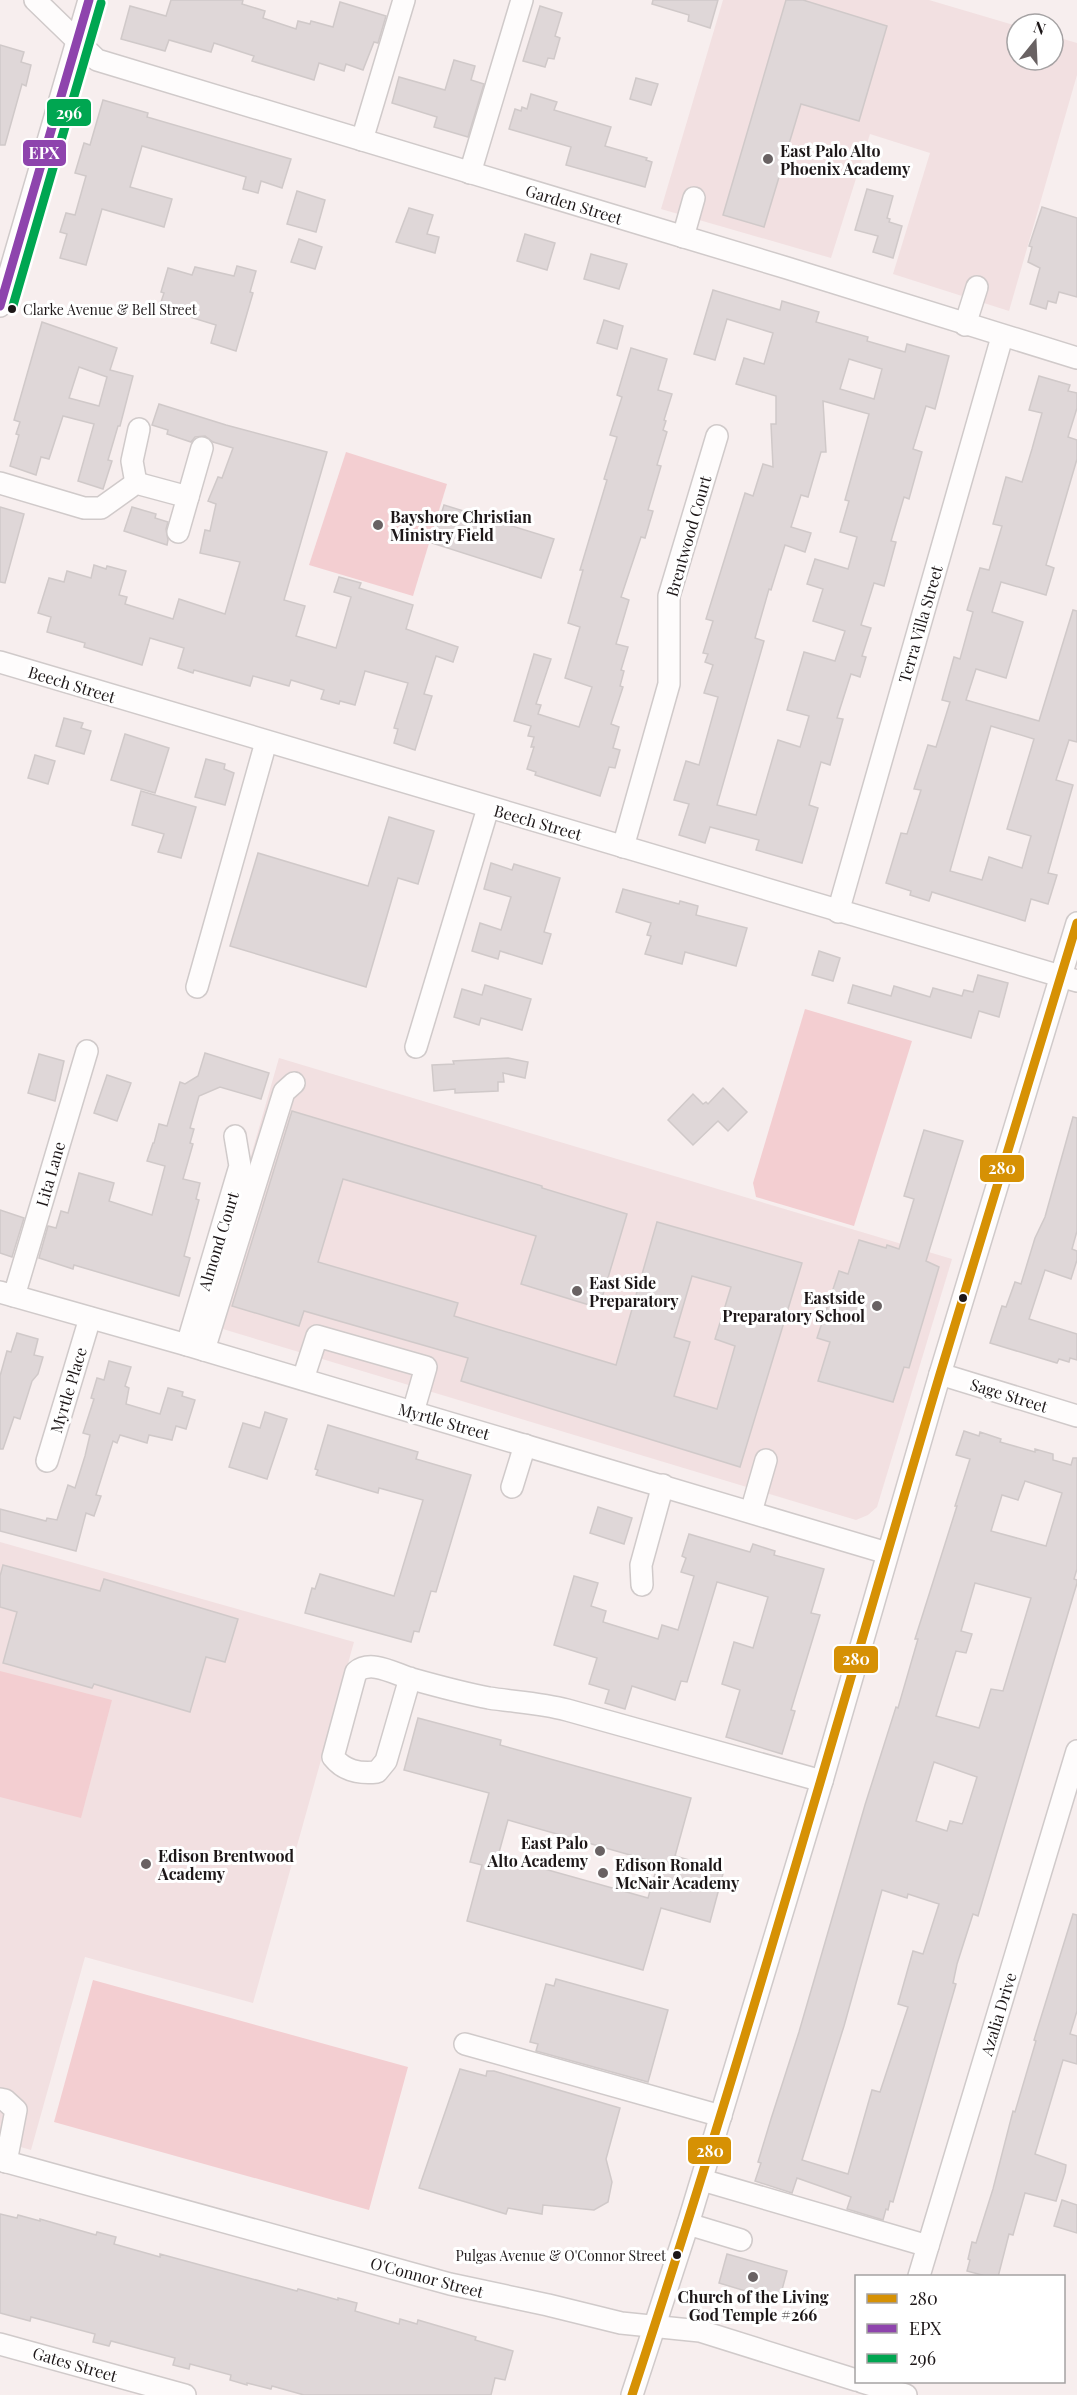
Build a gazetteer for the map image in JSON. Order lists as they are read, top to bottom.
{
  "streets": {
    "street": [
      "Garden Street",
      "Brentwood Court",
      "Terra Villa Street",
      "Beech Street",
      "Lita Lane",
      "Almond Court",
      "Myrtle Place",
      "Sage Street",
      "Myrtle Street",
      "Azalia Drive",
      "O'Connor Street",
      "Gates Street"
    ]
  },
  "crossings": [
    ["Garden Street", "Terra Villa Street"],
    ["Brentwood Court", "Beech Street"],
    ["Terra Villa Street", "Beech Street"],
    ["Lita Lane", "Myrtle Street"],
    ["Almond Court", "Myrtle Street"],
    ["Myrtle Place", "Myrtle Street"]
  ],
  "places": [
    "East Palo Alto Phoenix Academy",
    "Clarke Avenue & Bell Street",
    "Bayshore Christian Ministry Field",
    "East Side Preparatory",
    "Eastside Preparatory School",
    "East Palo Alto Academy",
    "Edison Brentwood Academy",
    "Edison Ronald McNair Academy",
    "Pulgas Avenue & O'Connor Street",
    "Church of the Living God Temple #266"
  ],
  "lines": ["transit line EPX", "transit line 296", "transit line 280"],
  "legend": ["280", "EPX", "296"],
  "north": "top"
}
